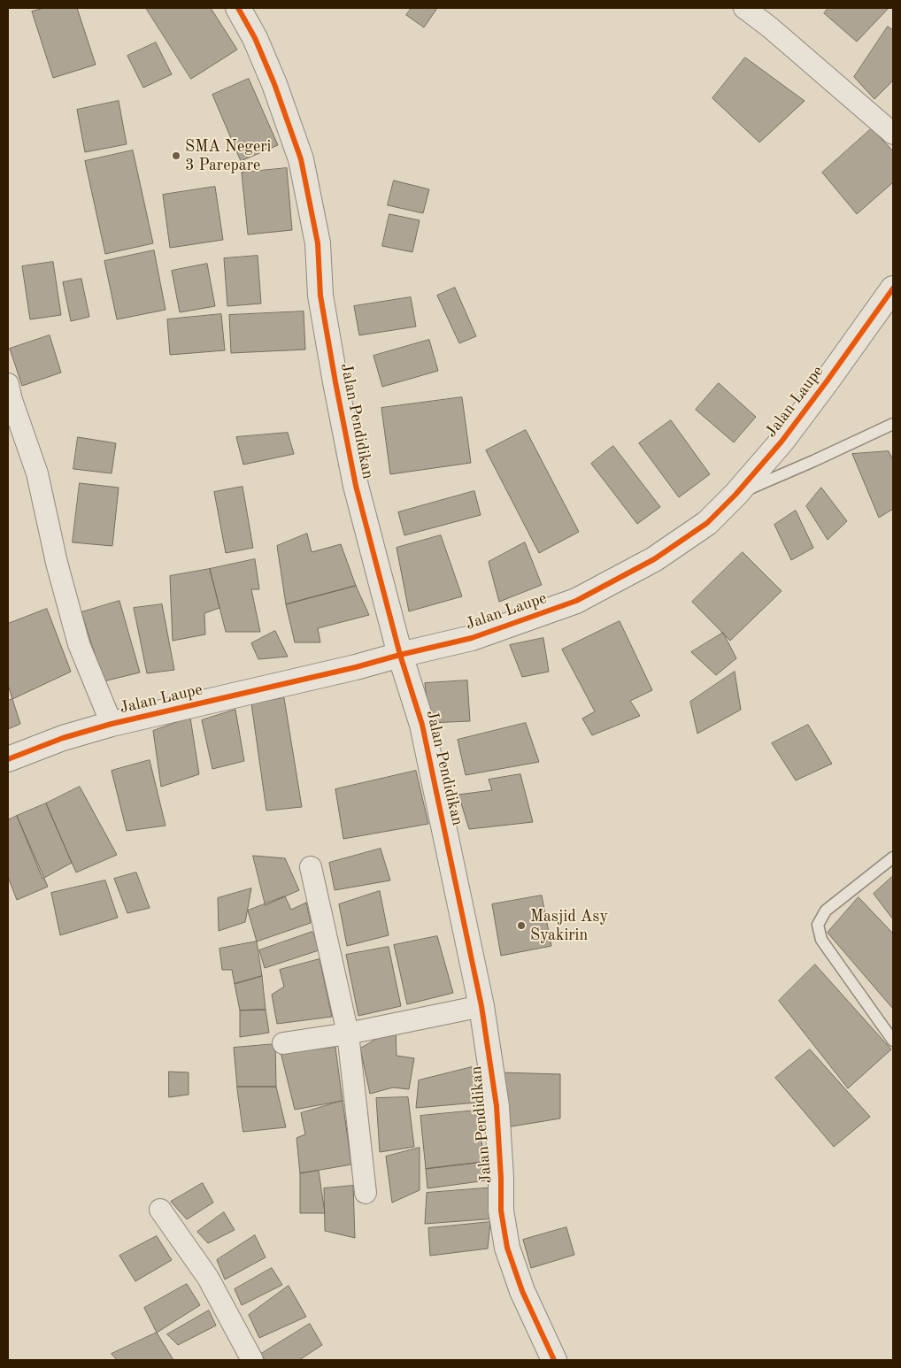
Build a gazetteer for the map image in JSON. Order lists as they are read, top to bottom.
{
  "streets": {
    "street": ["Jalan Laupe", "Jalan Pendidikan"]
  },
  "crossings": [
    ["Jalan Laupe", "Jalan Pendidikan"]
  ],
  "places": ["SMA Negeri 3 Parepare", "Masjid Asy Syakirin"]
}
